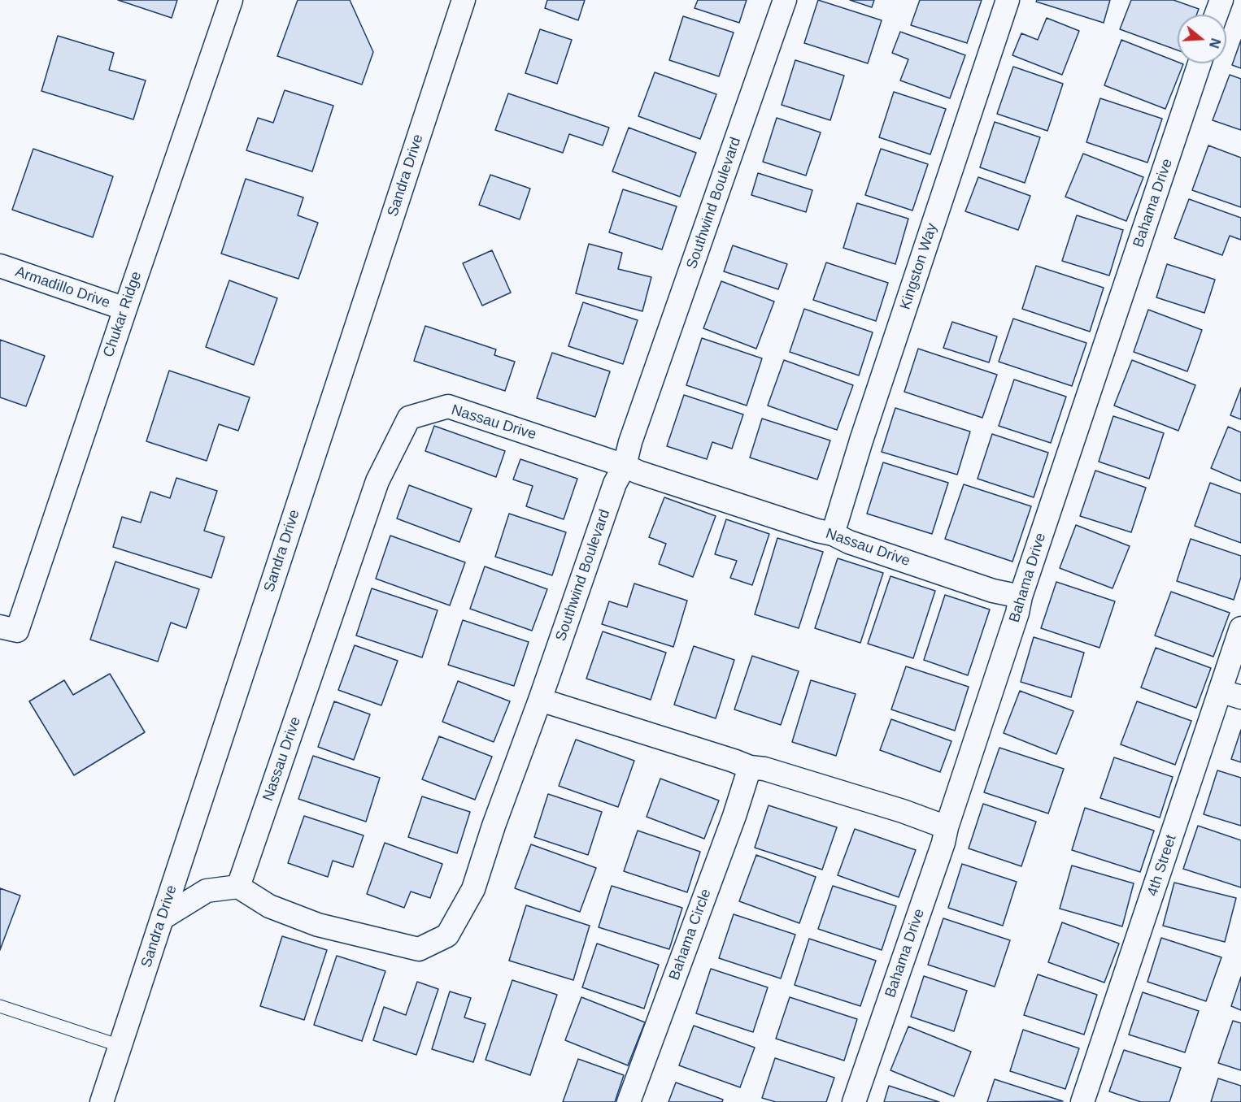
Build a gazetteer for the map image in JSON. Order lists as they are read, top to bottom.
{
  "streets": {
    "street": [
      "Sandra Drive",
      "Southwind Boulevard",
      "Bahama Drive",
      "Kingston Way",
      "Armadillo Drive",
      "Chukar Ridge",
      "Nassau Drive",
      "4th Street",
      "Bahama Circle"
    ]
  },
  "crossings": [
    ["Southwind Boulevard", "Nassau Drive"],
    ["Bahama Drive", "Nassau Drive"],
    ["Kingston Way", "Nassau Drive"],
    ["Armadillo Drive", "Chukar Ridge"]
  ],
  "north": "right"
}
